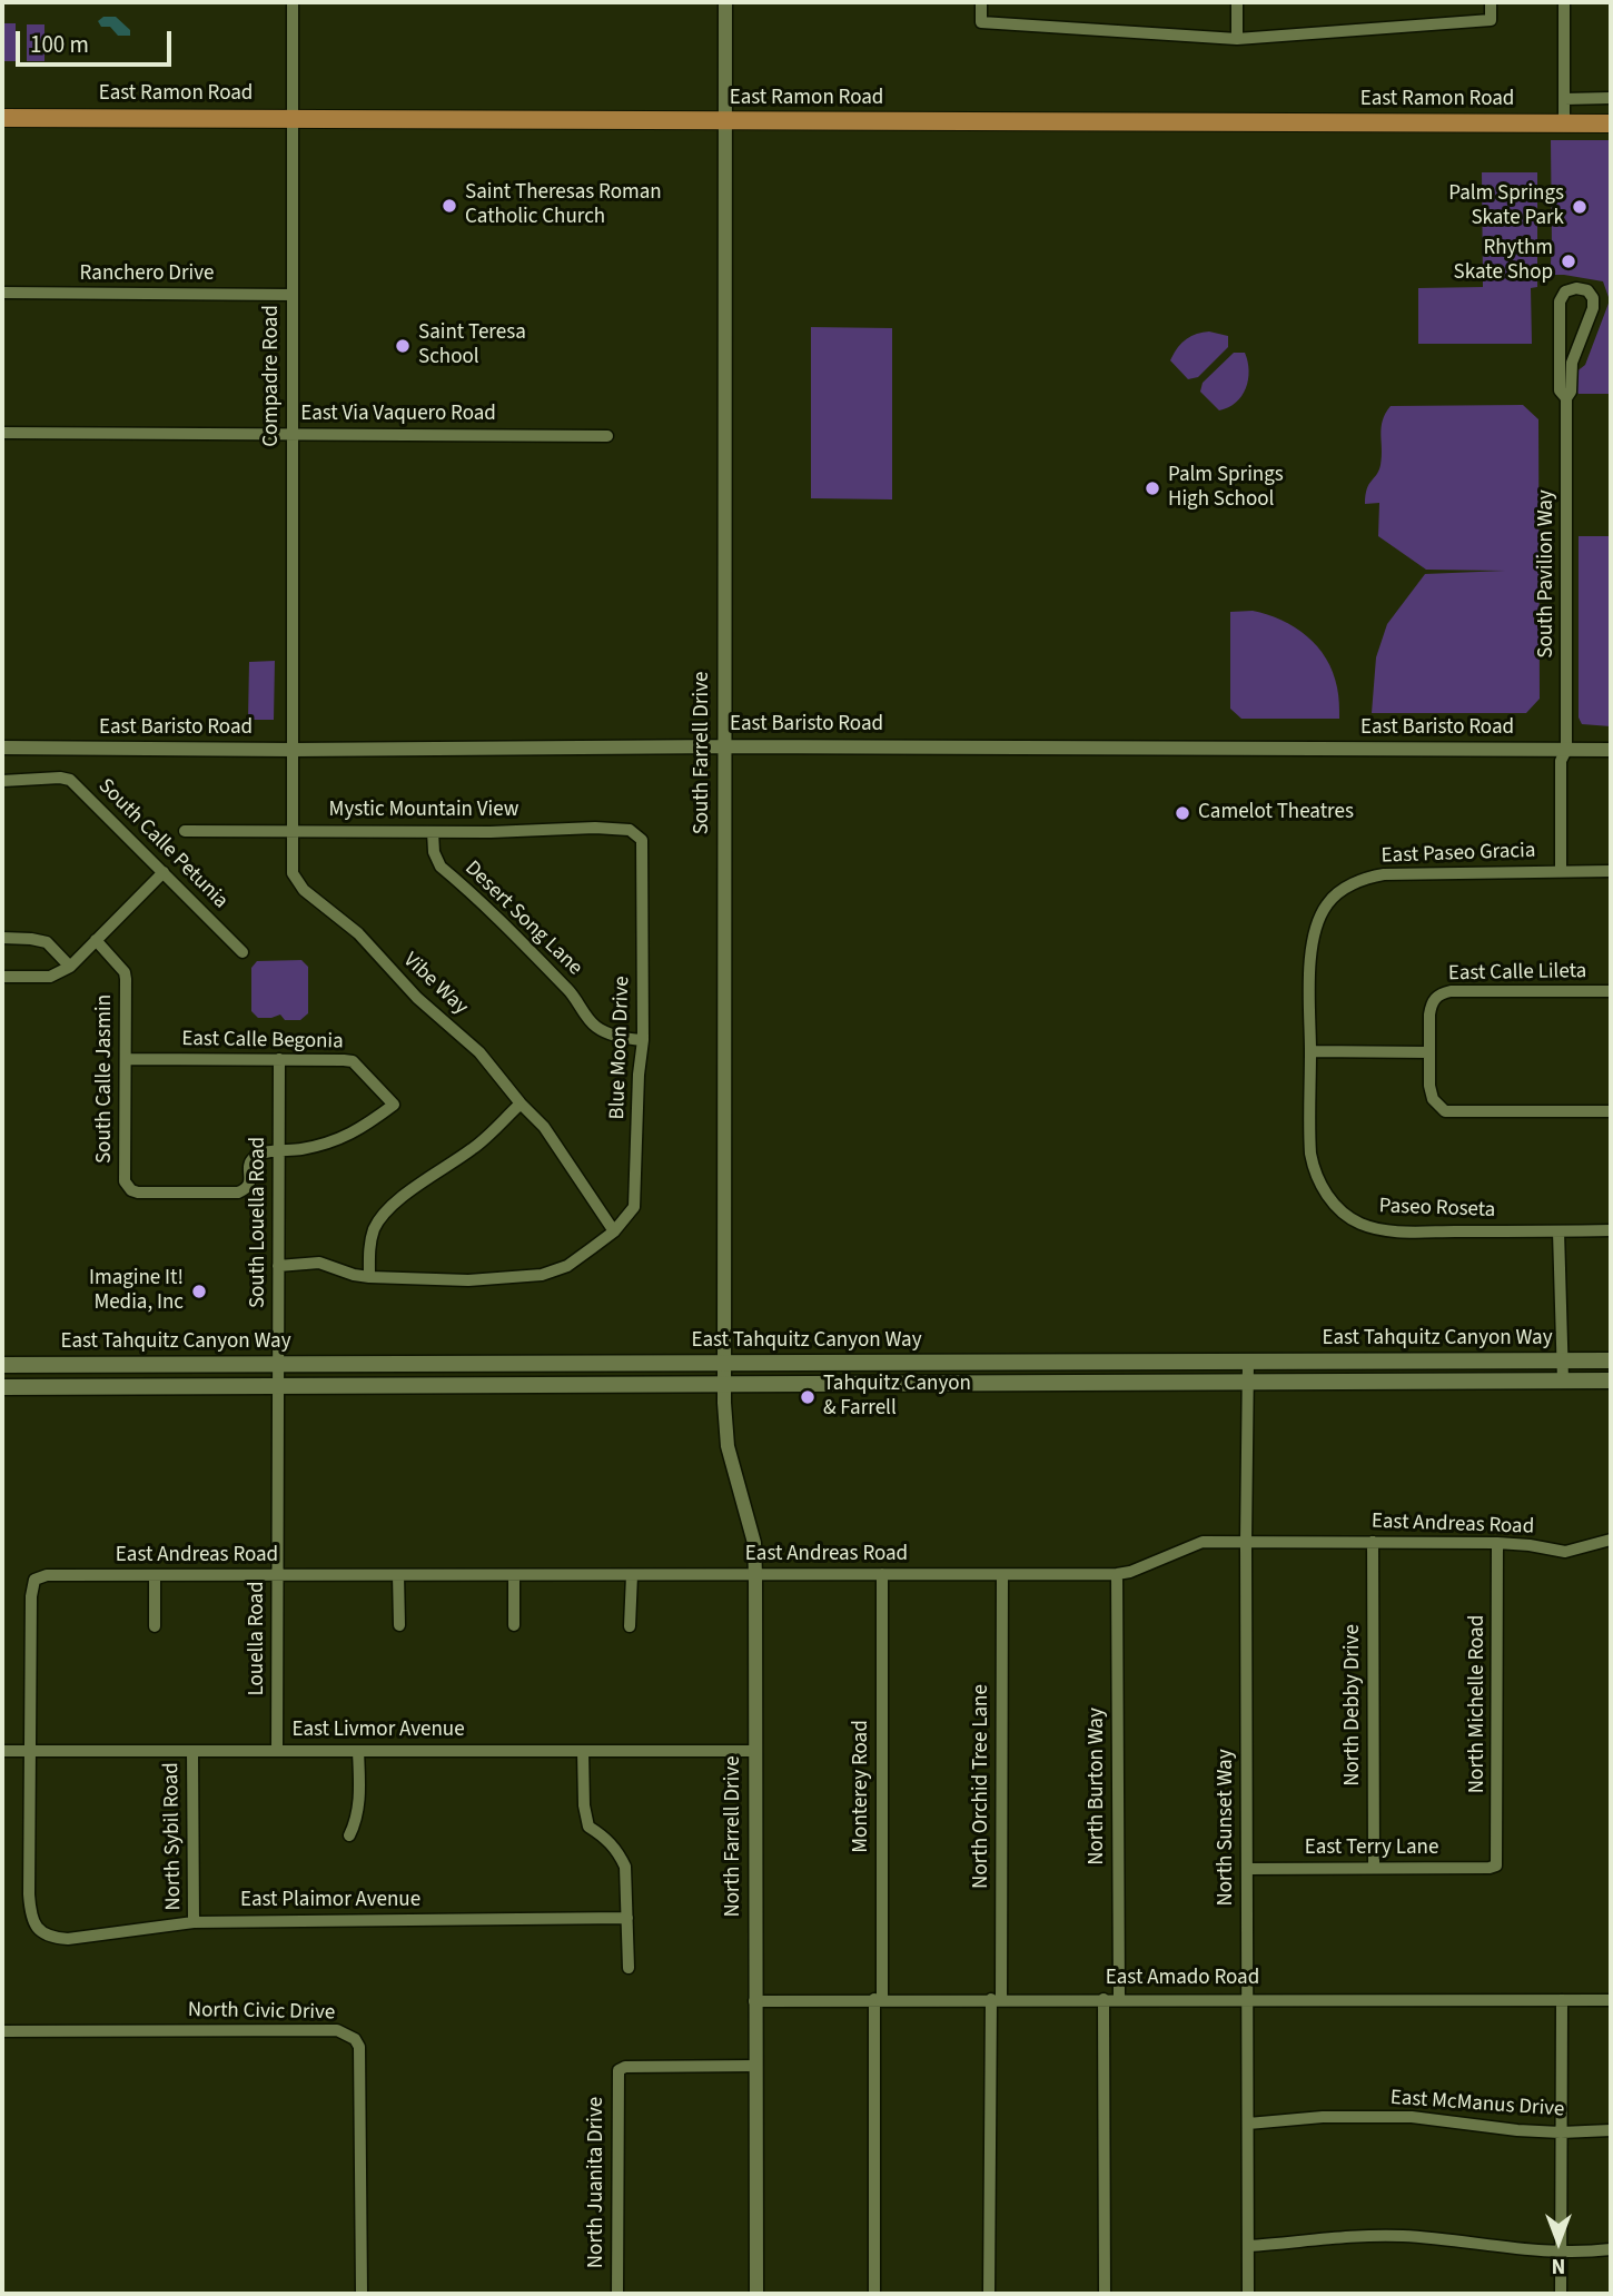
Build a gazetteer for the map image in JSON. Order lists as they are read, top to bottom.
{
  "streets": {
    "main road": ["East Ramon Road", "East Tahquitz Canyon Way"],
    "street": [
      "Ranchero Drive",
      "Compadre Road",
      "East Via Vaquero Road",
      "South Pavilion Way",
      "East Baristo Road",
      "South Farrell Drive",
      "Mystic Mountain View",
      "South Calle Petunia",
      "East Paseo Gracia",
      "Desert Song Lane",
      "East Calle Lileta",
      "Vibe Way",
      "East Calle Begonia",
      "Blue Moon Drive",
      "South Calle Jasmin",
      "Paseo Roseta",
      "South Louella Road",
      "East Andreas Road",
      "Louella Road",
      "North Michelle Road",
      "North Debby Drive",
      "East Livmor Avenue",
      "Monterey Road",
      "North Orchid Tree Lane",
      "North Burton Way",
      "North Sunset Way",
      "North Sybil Road",
      "North Farrell Drive",
      "East Terry Lane",
      "East Plaimor Avenue",
      "East Amado Road",
      "North Civic Drive",
      "East McManus Drive",
      "North Juanita Drive"
    ]
  },
  "crossings": [
    ["East Ramon Road", "Compadre Road"],
    ["East Ramon Road", "South Farrell Drive"],
    ["Ranchero Drive", "Compadre Road"],
    ["Compadre Road", "East Via Vaquero Road"],
    ["Compadre Road", "East Baristo Road"],
    ["Compadre Road", "Vibe Way"],
    ["South Pavilion Way", "East Baristo Road"],
    ["South Pavilion Way", "East Paseo Gracia"],
    ["East Baristo Road", "South Farrell Drive"],
    ["East Baristo Road", "Vibe Way"],
    ["South Farrell Drive", "East Tahquitz Canyon Way"],
    ["South Farrell Drive", "North Farrell Drive"],
    ["Mystic Mountain View", "Desert Song Lane"],
    ["Mystic Mountain View", "Vibe Way"],
    ["Mystic Mountain View", "Blue Moon Drive"],
    ["East Paseo Gracia", "Paseo Roseta"],
    ["Desert Song Lane", "Blue Moon Drive"],
    ["Vibe Way", "Blue Moon Drive"],
    ["East Calle Begonia", "South Calle Jasmin"],
    ["East Calle Begonia", "South Louella Road"],
    ["South Calle Jasmin", "South Louella Road"],
    ["South Louella Road", "East Tahquitz Canyon Way"],
    ["South Louella Road", "Louella Road"],
    ["East Tahquitz Canyon Way", "Louella Road"],
    ["East Tahquitz Canyon Way", "North Sunset Way"],
    ["East Tahquitz Canyon Way", "North Farrell Drive"],
    ["East Andreas Road", "Louella Road"],
    ["East Andreas Road", "North Michelle Road"],
    ["East Andreas Road", "North Debby Drive"],
    ["East Andreas Road", "East Livmor Avenue"],
    ["East Andreas Road", "Monterey Road"],
    ["East Andreas Road", "North Orchid Tree Lane"],
    ["East Andreas Road", "North Burton Way"],
    ["East Andreas Road", "North Sunset Way"],
    ["East Andreas Road", "North Farrell Drive"],
    ["East Andreas Road", "East Plaimor Avenue"],
    ["Louella Road", "East Livmor Avenue"],
    ["North Michelle Road", "East Terry Lane"],
    ["North Debby Drive", "East Terry Lane"],
    ["East Livmor Avenue", "North Sybil Road"],
    ["East Livmor Avenue", "North Farrell Drive"],
    ["East Livmor Avenue", "East Plaimor Avenue"],
    ["Monterey Road", "East Amado Road"],
    ["North Orchid Tree Lane", "East Amado Road"],
    ["North Burton Way", "East Amado Road"],
    ["North Sunset Way", "East Terry Lane"],
    ["North Sunset Way", "East Amado Road"],
    ["North Sunset Way", "East McManus Drive"],
    ["North Sybil Road", "East Plaimor Avenue"],
    ["North Farrell Drive", "East Amado Road"],
    ["North Farrell Drive", "North Juanita Drive"]
  ],
  "places": [
    "Saint Theresas Roman Catholic Church",
    "Palm Springs Skate Park",
    "Rhythm Skate Shop",
    "Saint Teresa School",
    "Palm Springs High School",
    "Camelot Theatres",
    "Imagine It! Media, Inc",
    "Tahquitz Canyon & Farrell"
  ],
  "scale_bar": "100 m",
  "north": "bottom"
}
